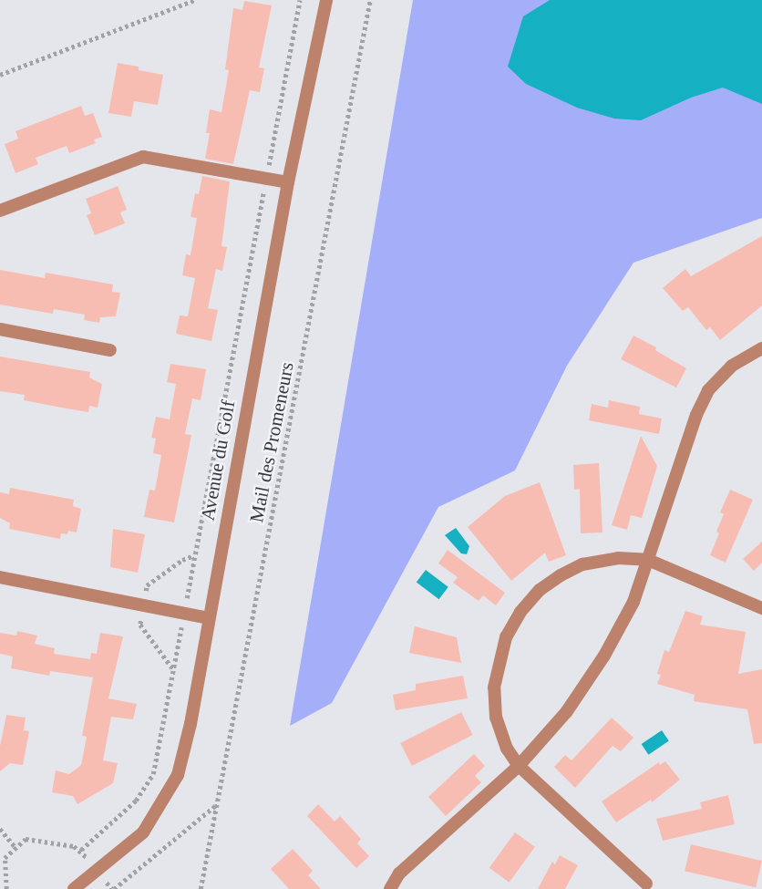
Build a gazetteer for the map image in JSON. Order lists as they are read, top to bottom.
{
  "streets": {
    "street": ["Avenue du Golf"],
    "path": ["Mail des Promeneurs"]
  }
}
